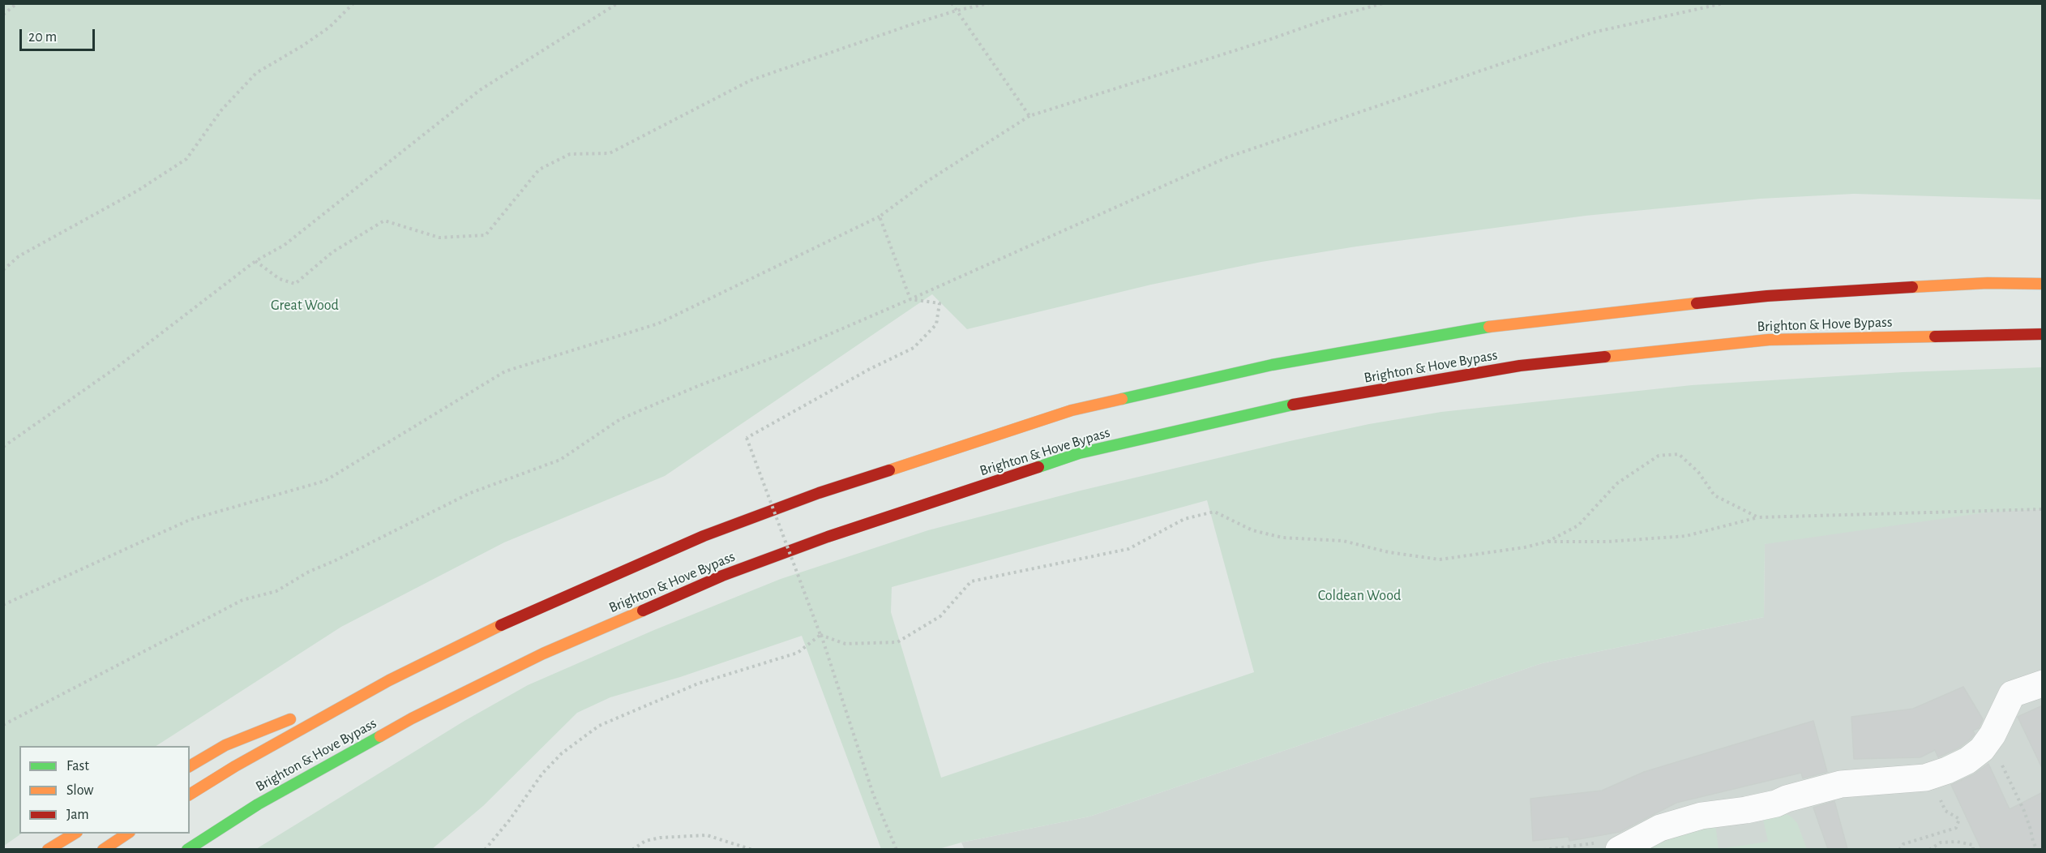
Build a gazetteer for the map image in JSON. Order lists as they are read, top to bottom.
{
  "streets": {
    "highway": ["Brighton & Hove Bypass"]
  },
  "parks": ["Great Wood", "Coldean Wood"],
  "legend": ["Fast", "Slow", "Jam"],
  "scale_bar": "20 m"
}
